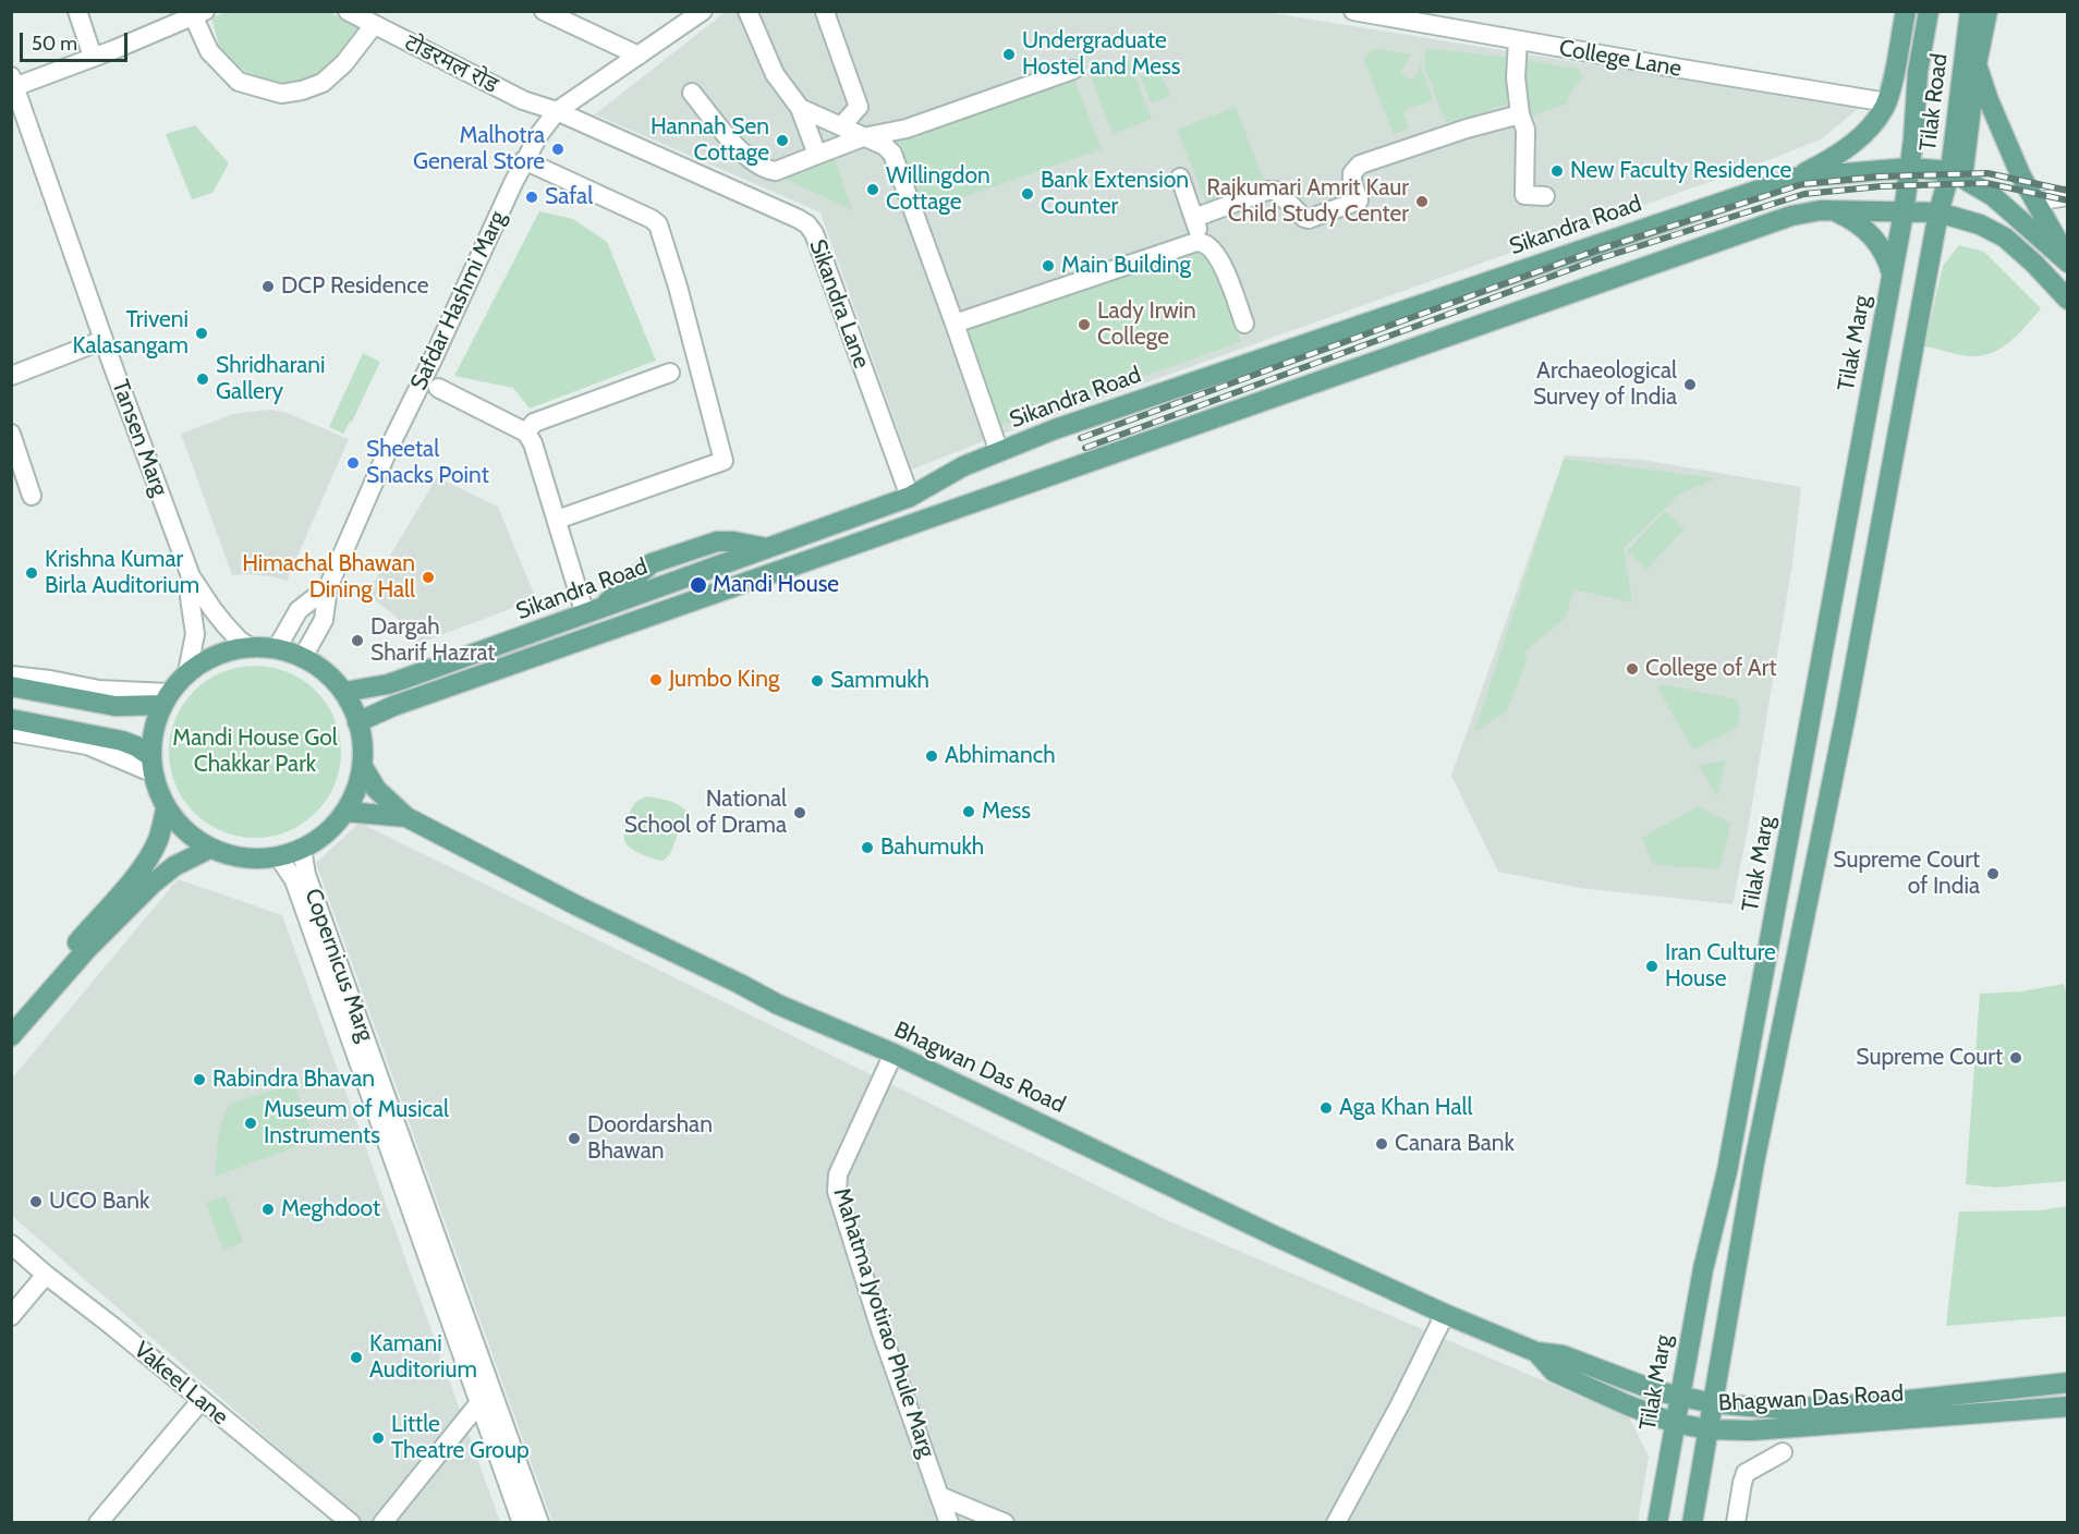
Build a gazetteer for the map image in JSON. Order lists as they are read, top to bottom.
{
  "streets": {
    "main road": [
      "Tilak Road",
      "Sikandra Road",
      "Tilak Marg",
      "Bhagwan Das Road"
    ],
    "street": [
      "College Lane",
      "टोडरमल रोड",
      "Safdar Hashmi Marg",
      "Sikandra Lane",
      "Tansen Marg",
      "Copernicus Marg",
      "Mahatma Jyotirao Phule Marg",
      "Vakeel Lane"
    ]
  },
  "crossings": [
    ["टोडरमल रोड", "Safdar Hashmi Marg"],
    ["टोडरमल रोड", "Sikandra Lane"],
    ["Tilak Road", "Sikandra Road"],
    ["Tilak Road", "Tilak Marg"],
    ["Sikandra Road", "Safdar Hashmi Marg"],
    ["Sikandra Road", "Sikandra Lane"],
    ["Sikandra Road", "Tilak Marg"],
    ["Sikandra Road", "Tansen Marg"],
    ["Sikandra Road", "Copernicus Marg"],
    ["Sikandra Road", "Bhagwan Das Road"],
    ["Safdar Hashmi Marg", "Sikandra Lane"],
    ["Safdar Hashmi Marg", "Tansen Marg"],
    ["Safdar Hashmi Marg", "Copernicus Marg"],
    ["Safdar Hashmi Marg", "Bhagwan Das Road"],
    ["Tilak Marg", "Bhagwan Das Road"],
    ["Tansen Marg", "Copernicus Marg"],
    ["Tansen Marg", "Bhagwan Das Road"],
    ["Copernicus Marg", "Bhagwan Das Road"],
    ["Bhagwan Das Road", "Mahatma Jyotirao Phule Marg"]
  ],
  "parks": ["Mandi House Gol Chakkar Park"],
  "places": [
    "Undergraduate Hostel and Mess",
    "Hannah Sen Cottage",
    "Malhotra General Store",
    "New Faculty Residence",
    "Willingdon Cottage",
    "Bank Extension Counter",
    "Safal",
    "Rajkumari Amrit Kaur Child Study Center",
    "Main Building",
    "DCP Residence",
    "Lady Irwin College",
    "Triveni Kalasangam",
    "Shridharani Gallery",
    "Archaeological Survey of India",
    "Sheetal Snacks Point",
    "Krishna Kumar Birla Auditorium",
    "Himachal Bhawan Dining Hall",
    "Mandi House",
    "Dargah Sharif Hazrat",
    "College of Art",
    "Jumbo King",
    "Sammukh",
    "Abhimanch",
    "Mess",
    "National School of Drama",
    "Bahumukh",
    "Supreme Court of India",
    "Iran Culture House",
    "Supreme Court",
    "Rabindra Bhavan",
    "Aga Khan Hall",
    "Museum of Musical Instruments",
    "Doordarshan Bhawan",
    "Canara Bank",
    "UCO Bank",
    "Meghdoot",
    "Kamani Auditorium",
    "Little Theatre Group"
  ],
  "scale_bar": "50 m"
}
